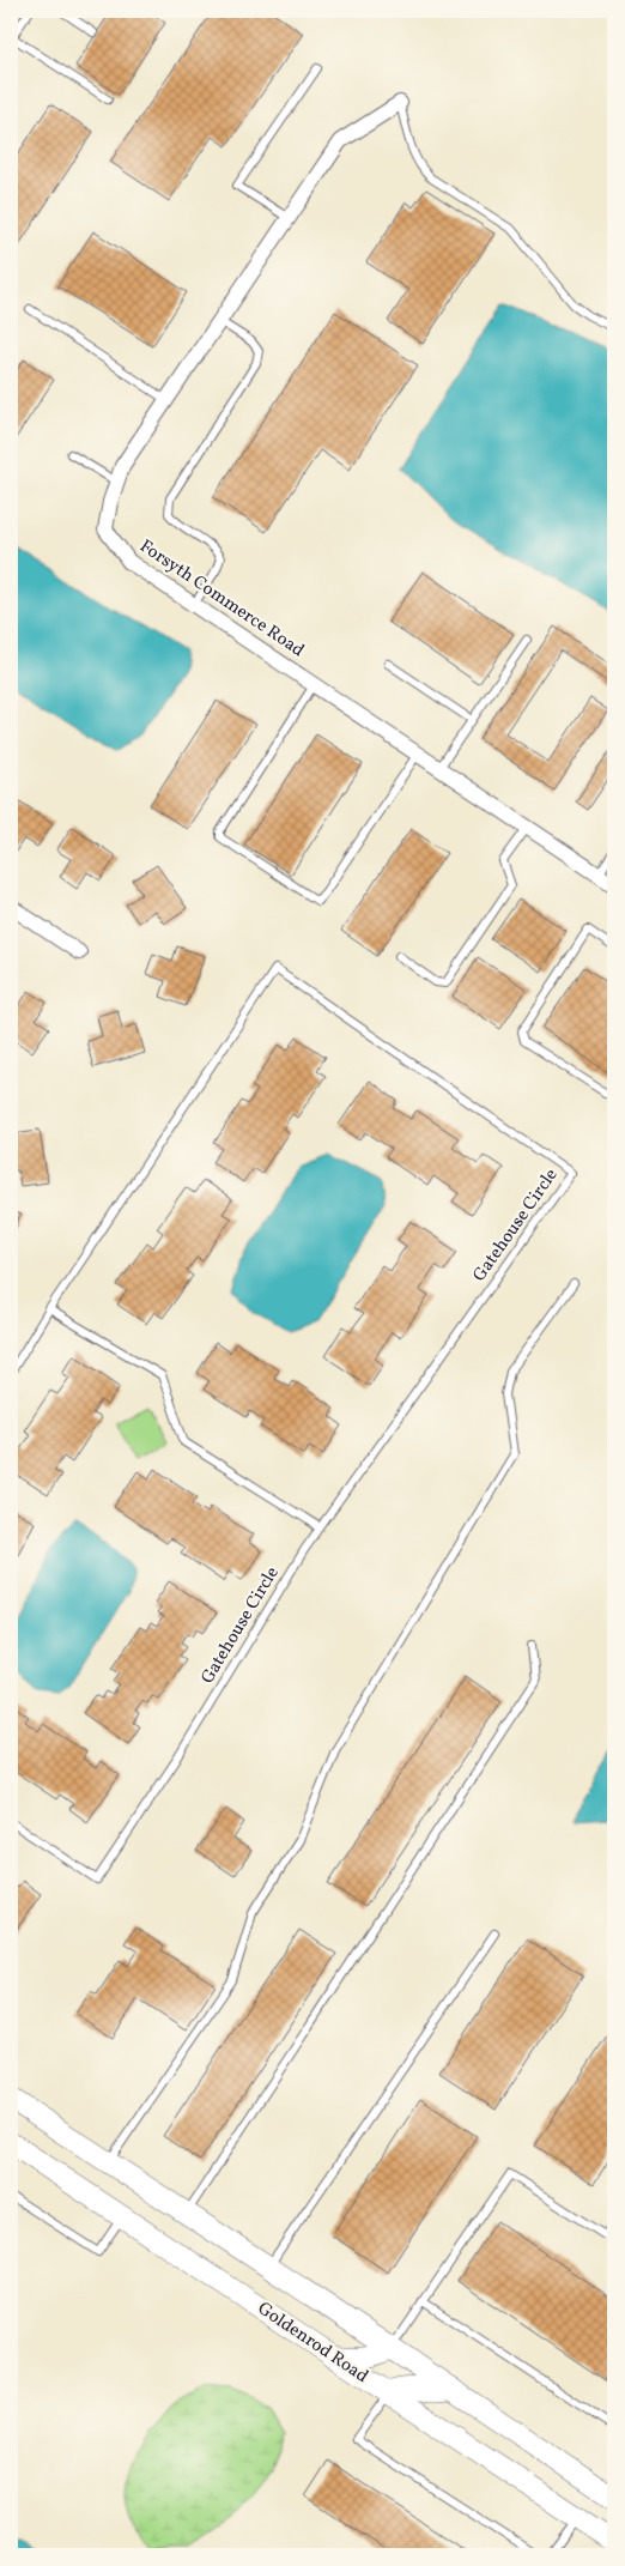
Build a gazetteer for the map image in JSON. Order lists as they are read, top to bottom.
{
  "streets": {
    "main road": ["Goldenrod Road"],
    "street": ["Forsyth Commerce Road"],
    "lane": ["Gatehouse Circle"]
  }
}
